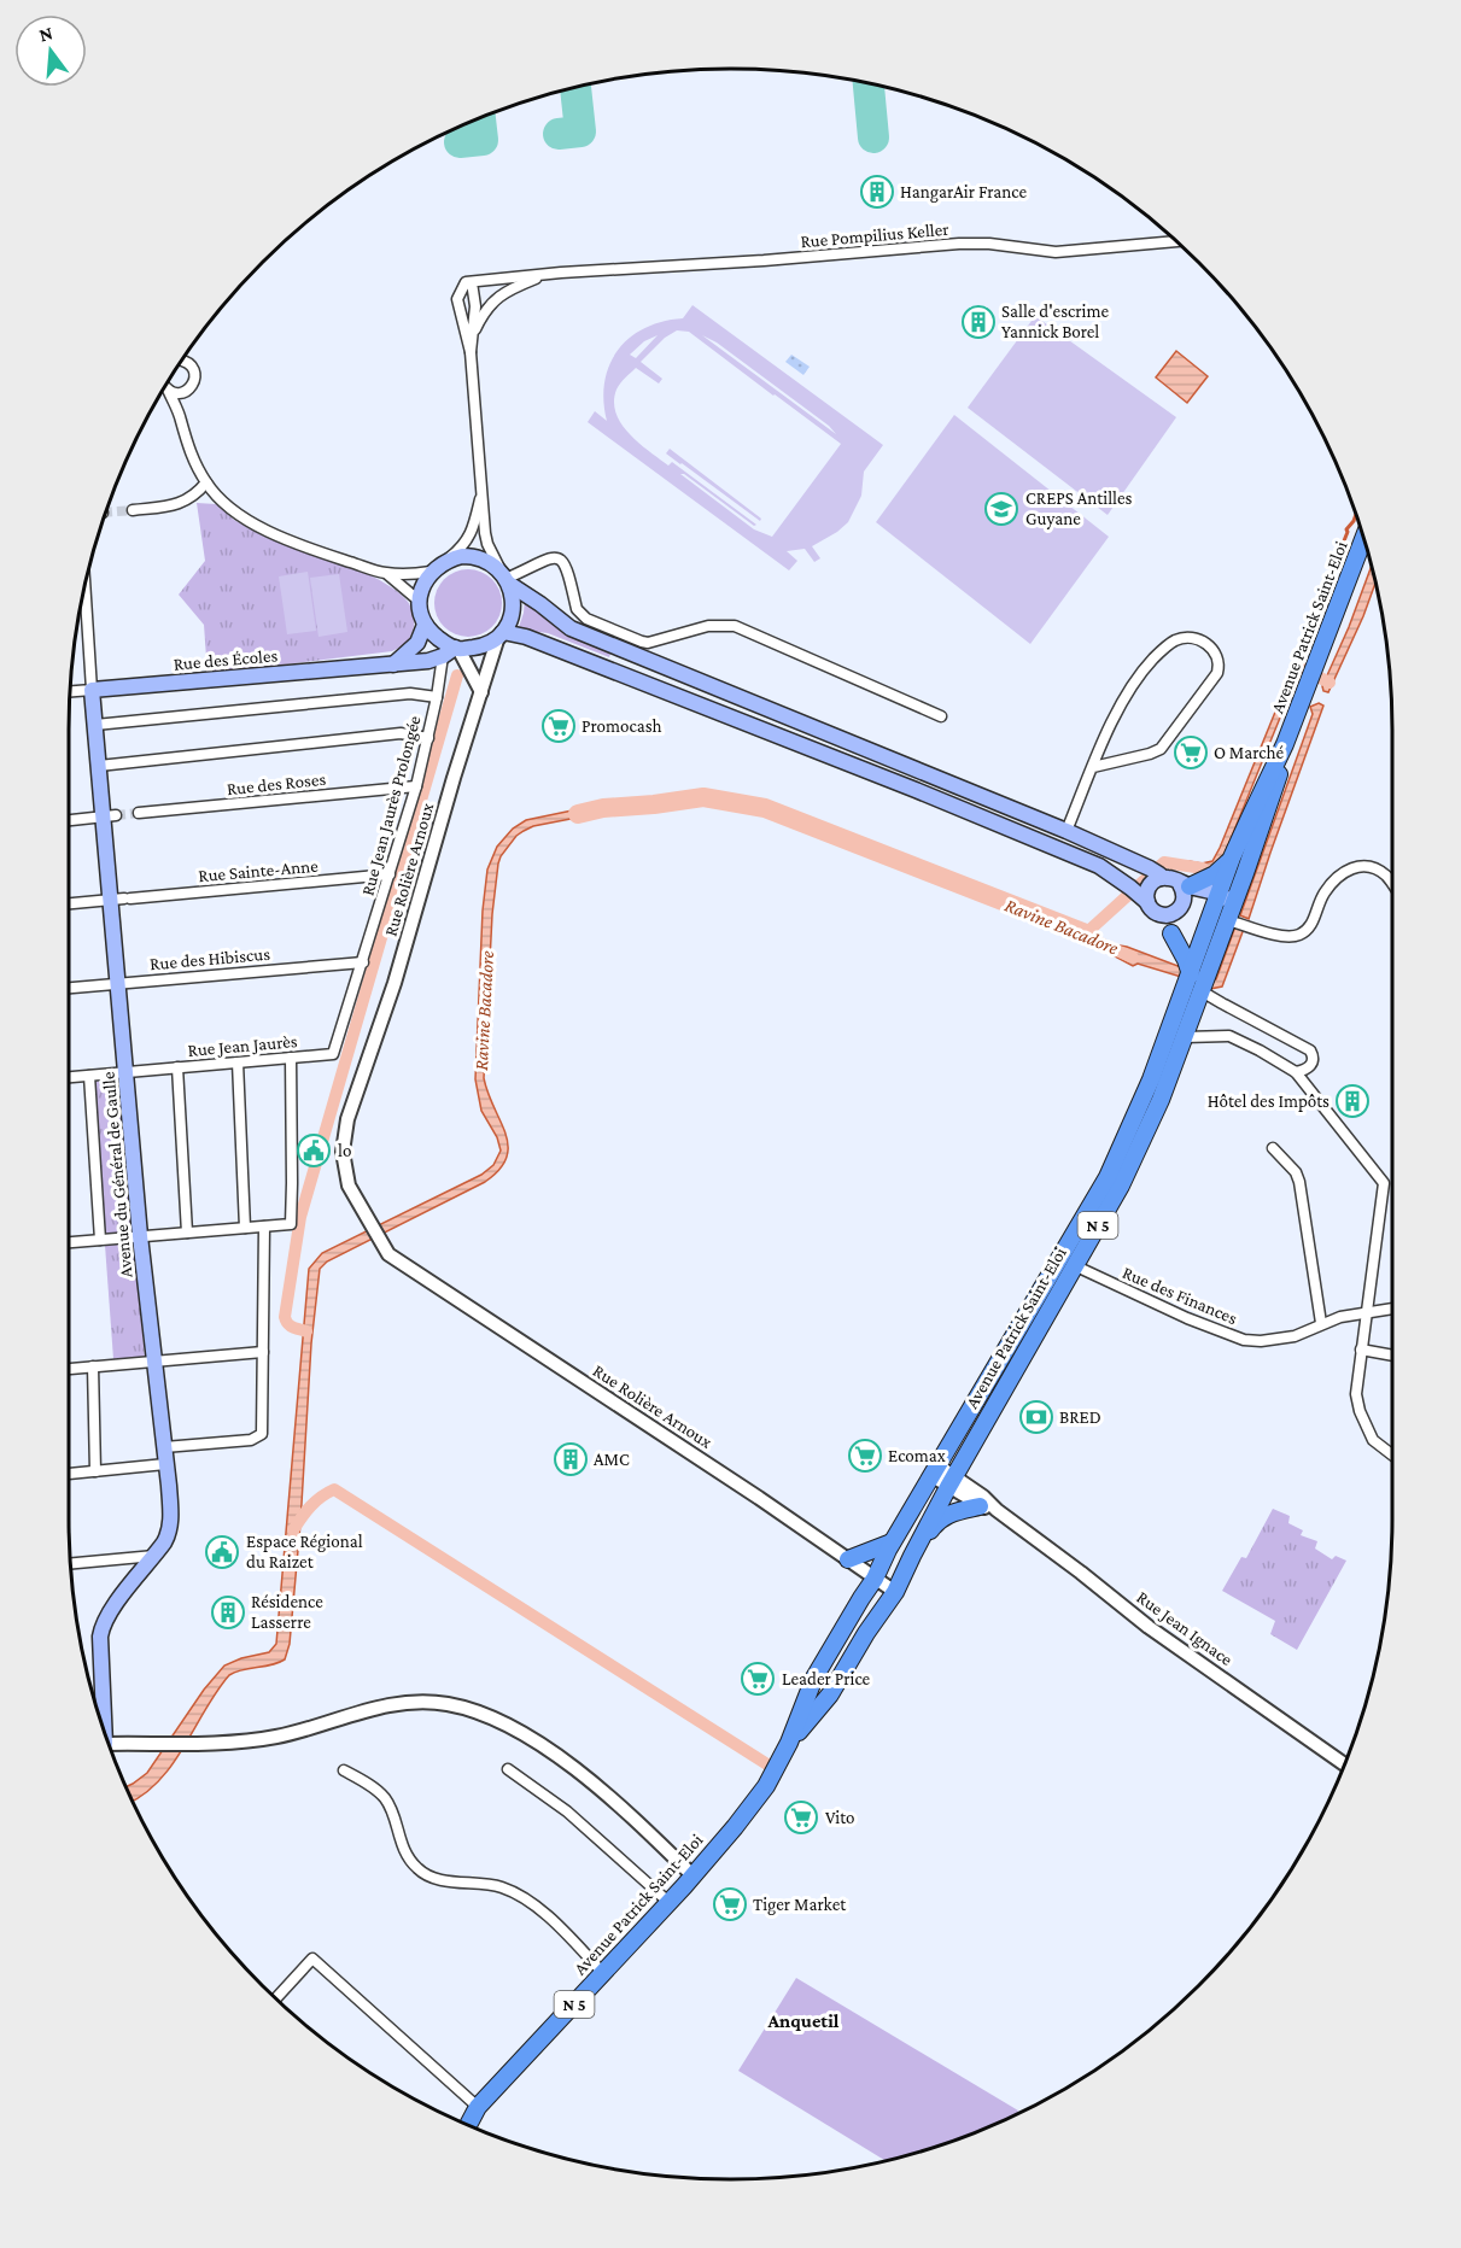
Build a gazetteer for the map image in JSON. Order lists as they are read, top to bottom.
{
  "streets": {
    "main road": [
      "Avenue Patrick Saint-Eloi",
      "Rue des Écoles",
      "Avenue du Général de Gaulle",
      "N 5"
    ],
    "street": [
      "Rue Pompilius Keller",
      "Rue des Roses",
      "Rue Jean Jaurès Prolongée",
      "Rue Rolière Arnoux",
      "Rue Sainte-Anne",
      "Rue des Hibiscus",
      "Rue Jean Jaurès",
      "Rue des Finances",
      "Rue Jean Ignace"
    ]
  },
  "crossings": [
    ["Avenue Patrick Saint-Eloi", "Rue Rolière Arnoux"],
    ["Avenue Patrick Saint-Eloi", "Rue des Finances"],
    ["Avenue Patrick Saint-Eloi", "Rue Jean Ignace"],
    ["Rue des Écoles", "Rue Jean Jaurès Prolongée"],
    ["Rue des Écoles", "Rue Rolière Arnoux"],
    ["Rue des Écoles", "Avenue du Général de Gaulle"],
    ["Rue des Roses", "Rue Jean Jaurès Prolongée"],
    ["Rue Jean Jaurès Prolongée", "Rue Rolière Arnoux"],
    ["Rue Jean Jaurès Prolongée", "Rue Sainte-Anne"],
    ["Rue Jean Jaurès Prolongée", "Rue des Hibiscus"],
    ["Rue Jean Jaurès Prolongée", "Rue Jean Jaurès"],
    ["Rue Sainte-Anne", "Avenue du Général de Gaulle"],
    ["Rue des Hibiscus", "Rue Jean Jaurès"],
    ["Rue des Hibiscus", "Avenue du Général de Gaulle"],
    ["Rue Jean Jaurès", "Avenue du Général de Gaulle"]
  ],
  "districts": ["Anquetil"],
  "water": ["Ravine Bacadore"],
  "places": {
    "building": [
      "HangarAir France",
      "Salle d'escrime Yannick Borel",
      "Hôtel des Impôts",
      "AMC",
      "Résidence Lasserre"
    ],
    "school or university": ["CREPS Antilles Guyane"],
    "supermarket": [
      "Promocash",
      "O Marché",
      "Ecomax",
      "Leader Price",
      "Vito",
      "Tiger Market"
    ],
    "public building": ["lo", "Espace Régional du Raizet"],
    "bank": ["BRED"]
  },
  "north": "top"
}
